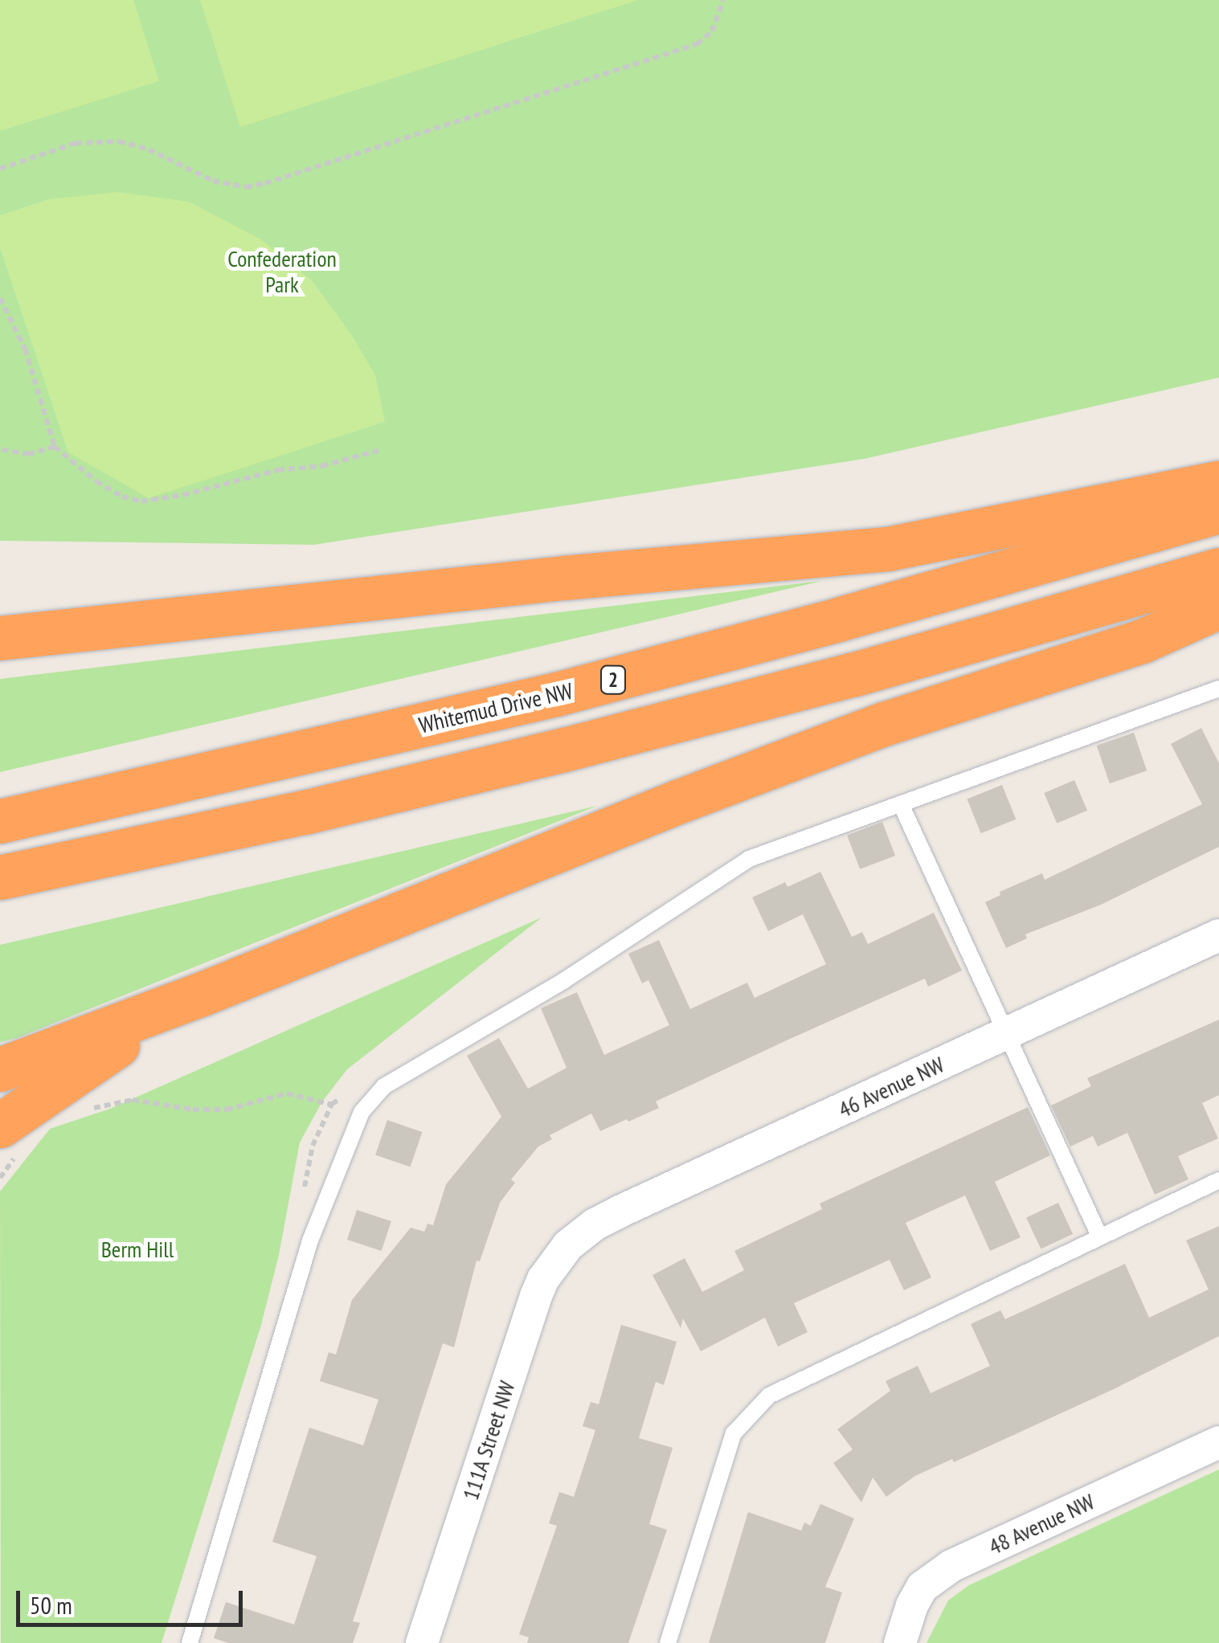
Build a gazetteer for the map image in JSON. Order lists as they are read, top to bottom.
{
  "streets": {
    "highway": ["2", "Whitemud Drive NW"],
    "street": ["46 Avenue NW", "111A Street NW", "48 Avenue NW"]
  },
  "crossings": [
    ["46 Avenue NW", "111A Street NW"]
  ],
  "parks": ["Confederation Park", "Berm Hill"],
  "scale_bar": "50 m"
}
